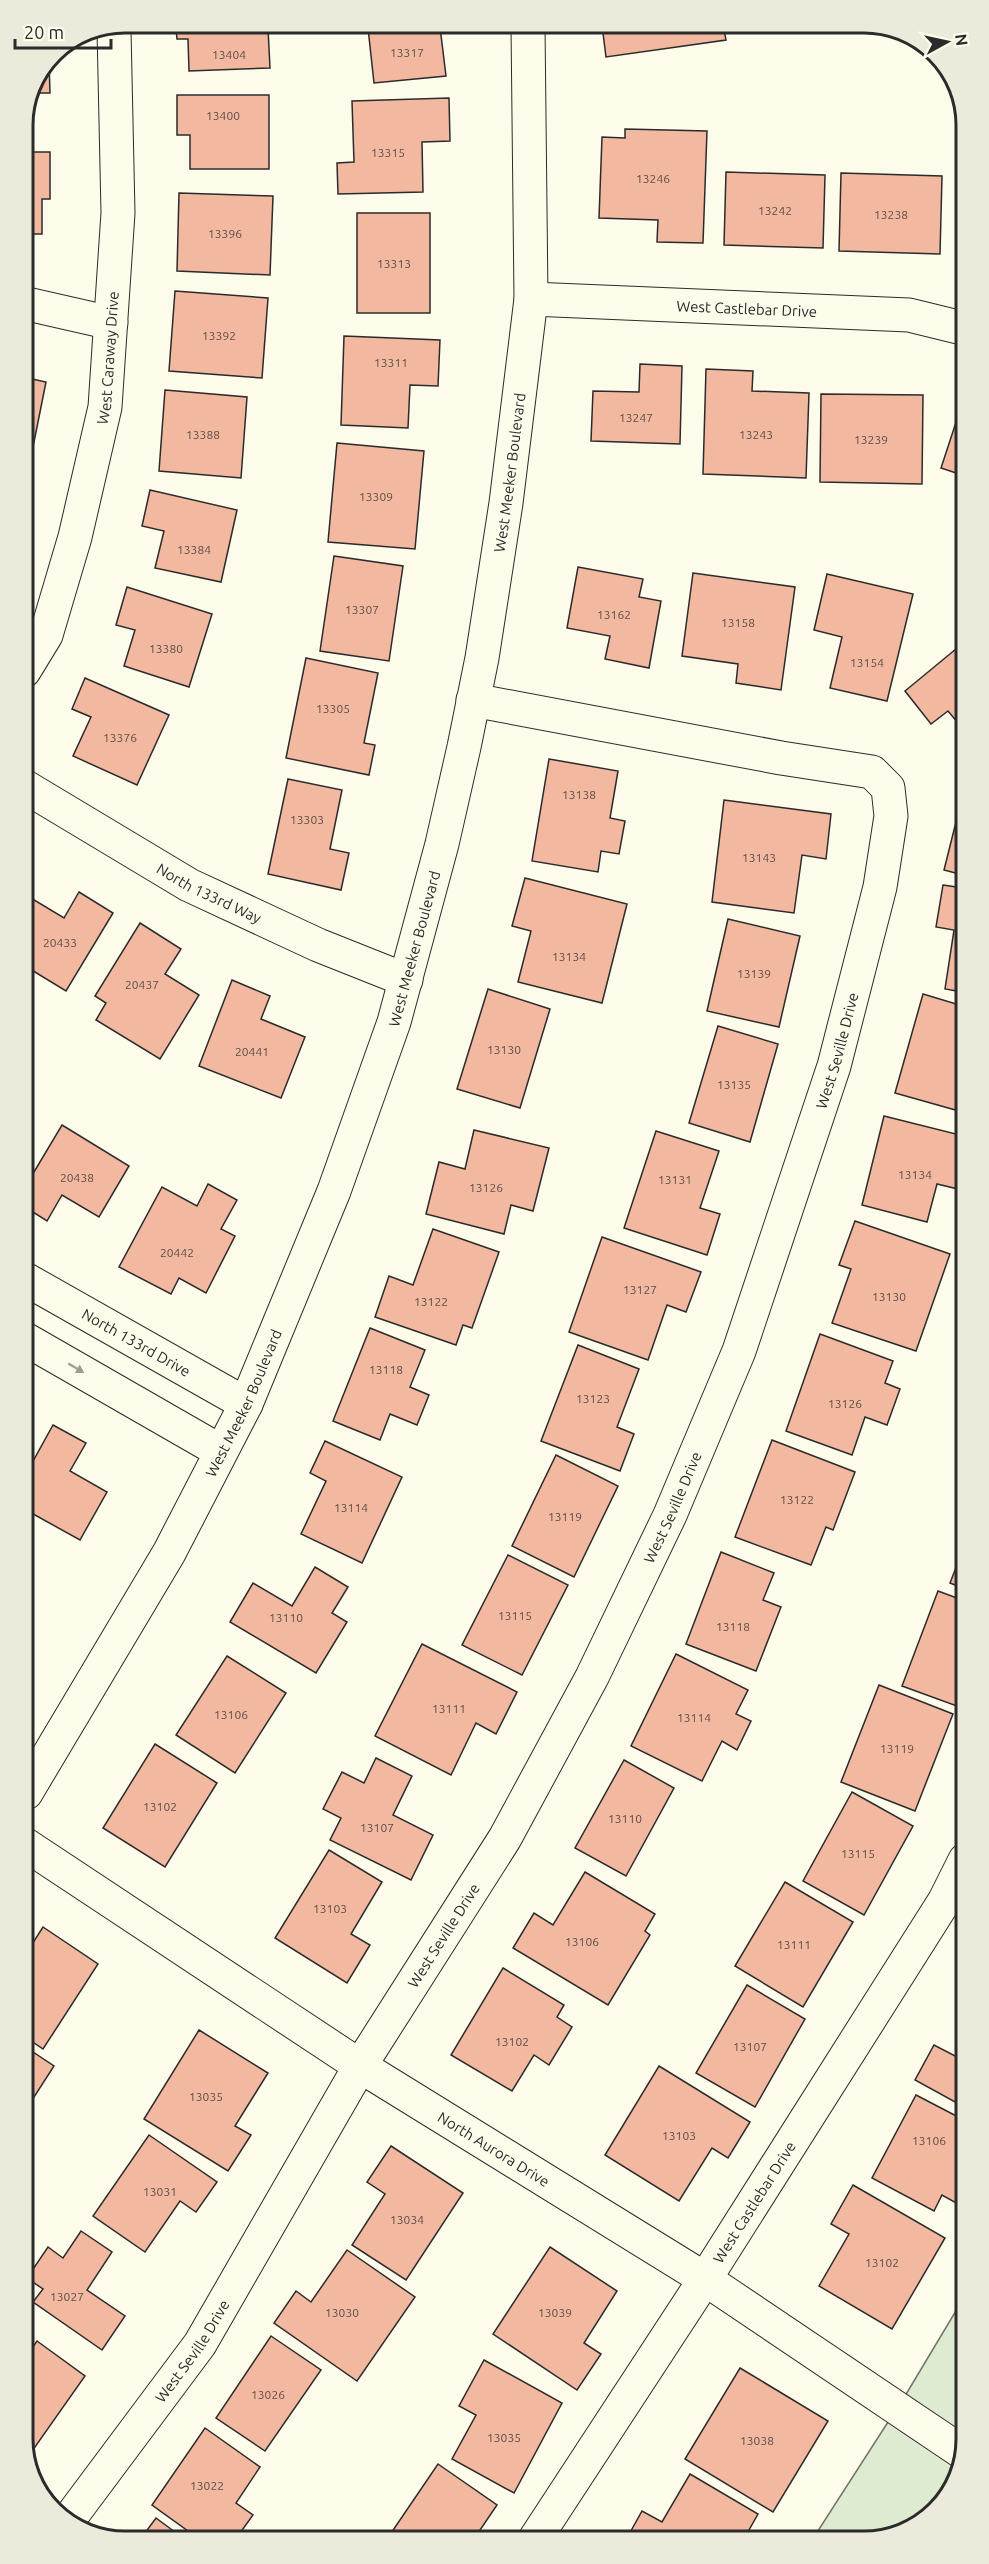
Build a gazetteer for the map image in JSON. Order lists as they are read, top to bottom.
{
  "streets": {
    "street": [
      "West Castlebar Drive",
      "West Caraway Drive",
      "West Meeker Boulevard",
      "North 133rd Way",
      "West Seville Drive",
      "North 133rd Drive",
      "North Aurora Drive"
    ]
  },
  "crossings": [
    ["West Castlebar Drive", "West Meeker Boulevard"],
    ["West Castlebar Drive", "North Aurora Drive"],
    ["West Meeker Boulevard", "North 133rd Way"],
    ["West Meeker Boulevard", "West Seville Drive"],
    ["West Meeker Boulevard", "North 133rd Drive"],
    ["West Seville Drive", "North Aurora Drive"]
  ],
  "house_numbers": [
    "13317",
    "13404",
    "13400",
    "13315",
    "13246",
    "13242",
    "13238",
    "13396",
    "13313",
    "13392",
    "13311",
    "13247",
    "13388",
    "13243",
    "13239",
    "13309",
    "13384",
    "13307",
    "13162",
    "13158",
    "13380",
    "13154",
    "13305",
    "13376",
    "13138",
    "13303",
    "13143",
    "20433",
    "13134",
    "13139",
    "20437",
    "13130",
    "20441",
    "13135",
    "13134",
    "20438",
    "13131",
    "13126",
    "20442",
    "13127",
    "13130",
    "13122",
    "13118",
    "13123",
    "13126",
    "13122",
    "13114",
    "13119",
    "13115",
    "13110",
    "13118",
    "13111",
    "13106",
    "13114",
    "13119",
    "13102",
    "13110",
    "13107",
    "13115",
    "13103",
    "13106",
    "13111",
    "13102",
    "13107",
    "13035",
    "13103",
    "13106",
    "13031",
    "13034",
    "13102",
    "13027",
    "13030",
    "13039",
    "13026",
    "13035",
    "13038",
    "13022"
  ],
  "scale_bar": "20 m",
  "north": "right"
}
